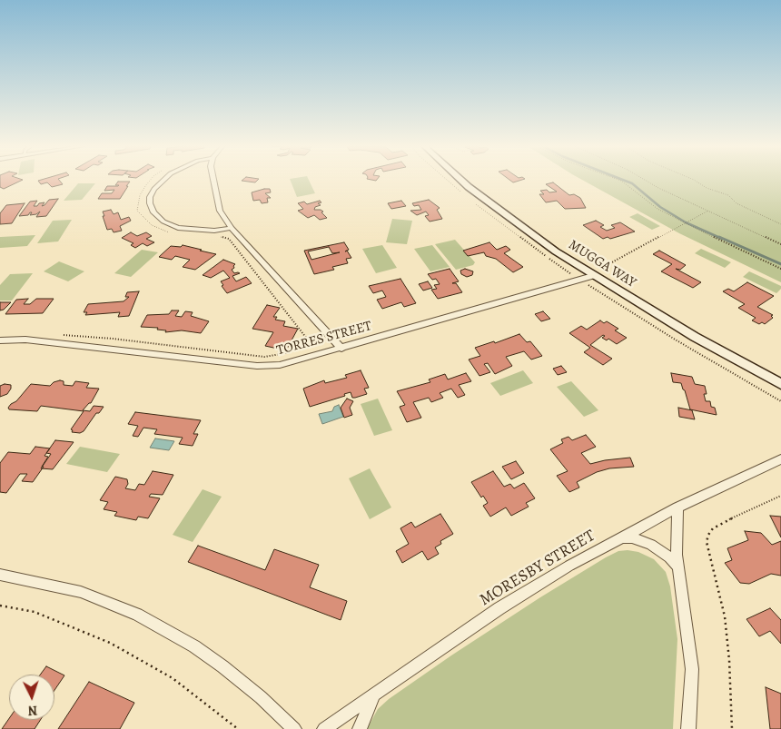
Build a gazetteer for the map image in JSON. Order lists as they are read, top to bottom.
{
  "streets": {
    "main road": ["MUGGA WAY"],
    "street": ["TORRES STREET", "MORESBY STREET"]
  },
  "crossings": [
    ["MUGGA WAY", "TORRES STREET"]
  ],
  "north": "bottom"
}
